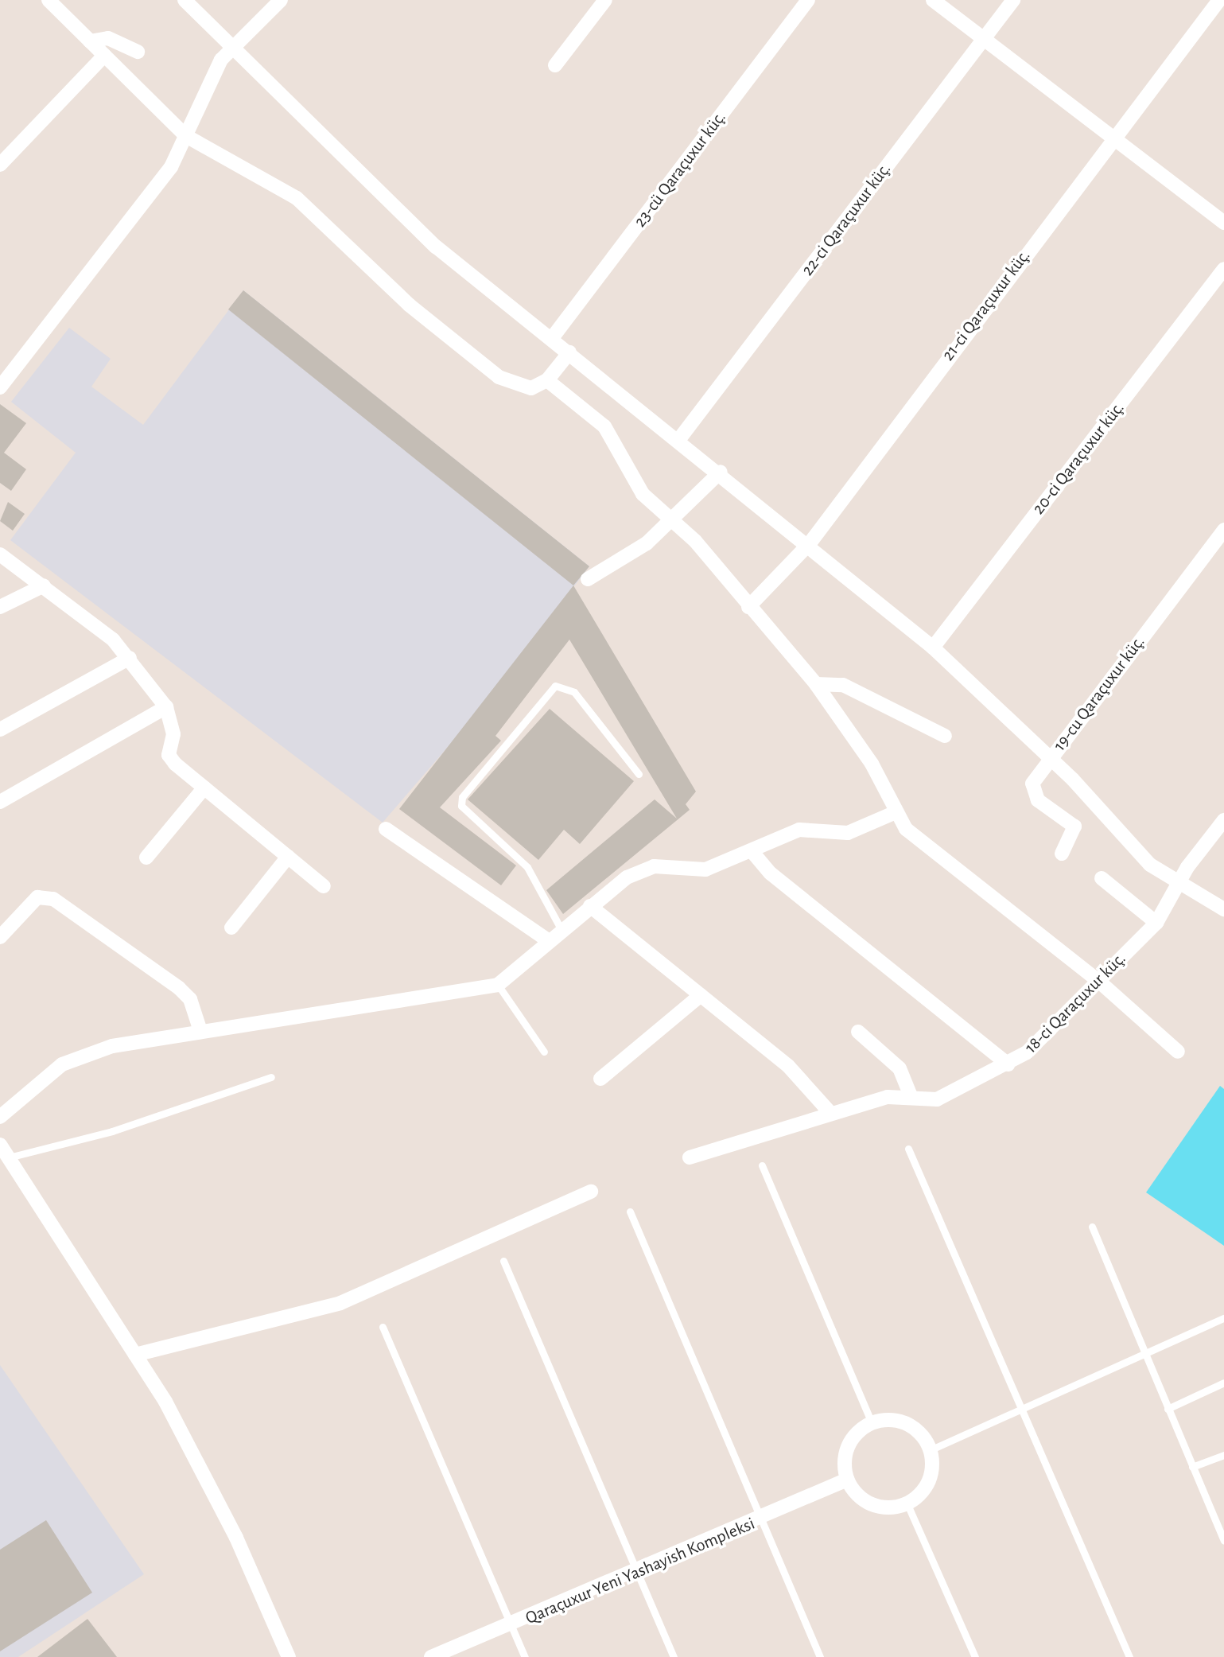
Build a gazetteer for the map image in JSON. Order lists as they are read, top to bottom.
{
  "streets": {
    "street": [
      "23-cü Qaraçuxur küç.",
      "22-ci Qaraçuxur küç.",
      "21-ci Qaraçuxur küç.",
      "20-ci Qaraçuxur küç.",
      "19-cu Qaraçuxur küç.",
      "18-ci Qaraçuxur küç.",
      "Qaraçuxur Yeni Yashayish Kompleksi"
    ]
  }
}
